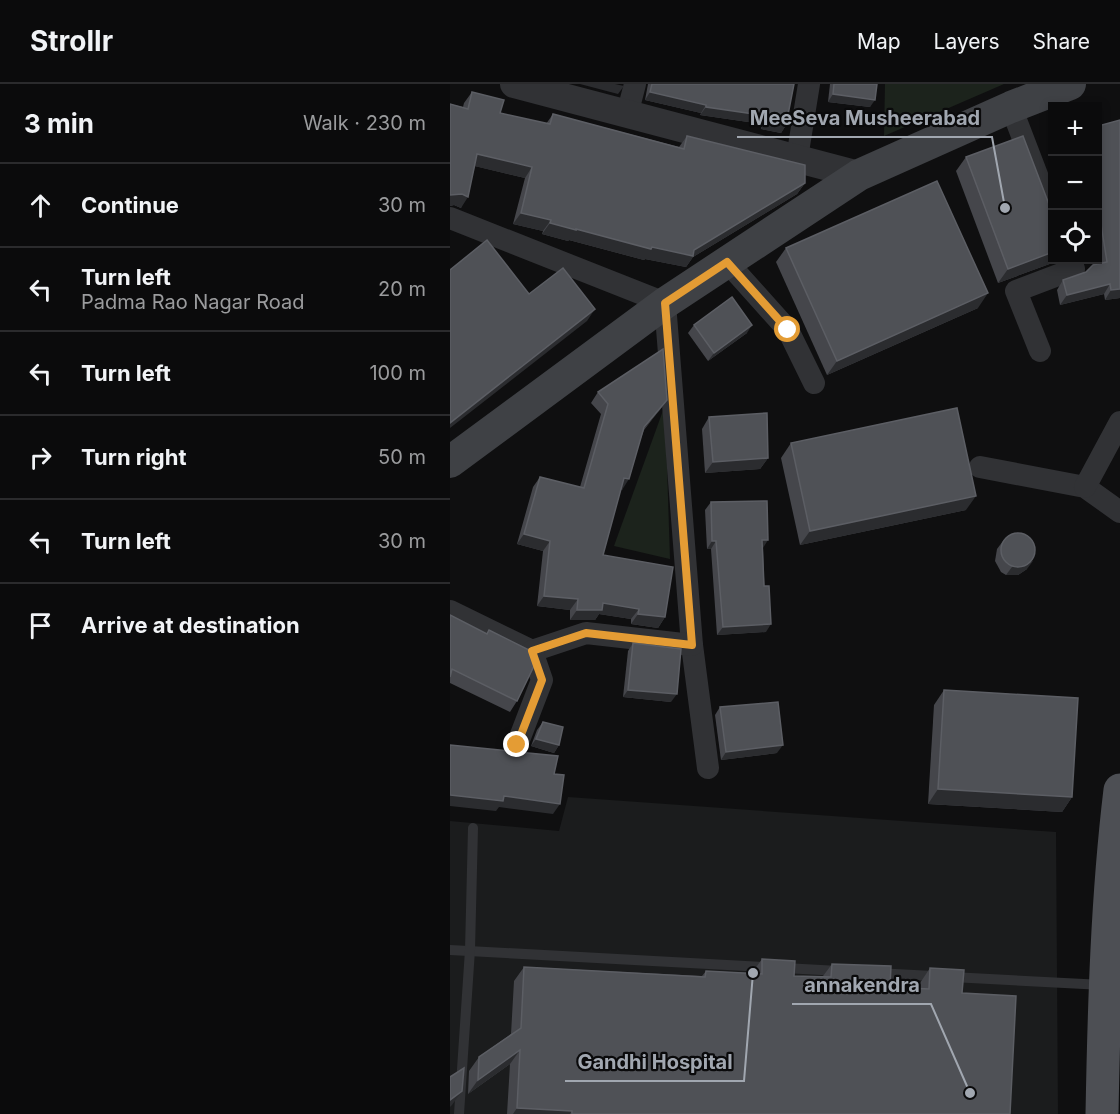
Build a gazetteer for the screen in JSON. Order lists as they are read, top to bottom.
{
  "places": ["MeeSeva Musheerabad", "Gandhi Hospital", "annakendra"],
  "page": {
    "header": "Strollr",
    "nav": ["Map", "Layers", "Share"],
    "heading": ["3 min", "Walk · 230 m"],
    "map_buttons": ["+", "−"],
    "list": [
      ["Continue", "30 m"],
      ["Turn left", "Padma Rao Nagar Road", "20 m"],
      ["Turn left", "100 m"],
      ["Turn right", "50 m"],
      ["Turn left", "30 m"],
      "Arrive at destination"
    ]
  }
}
